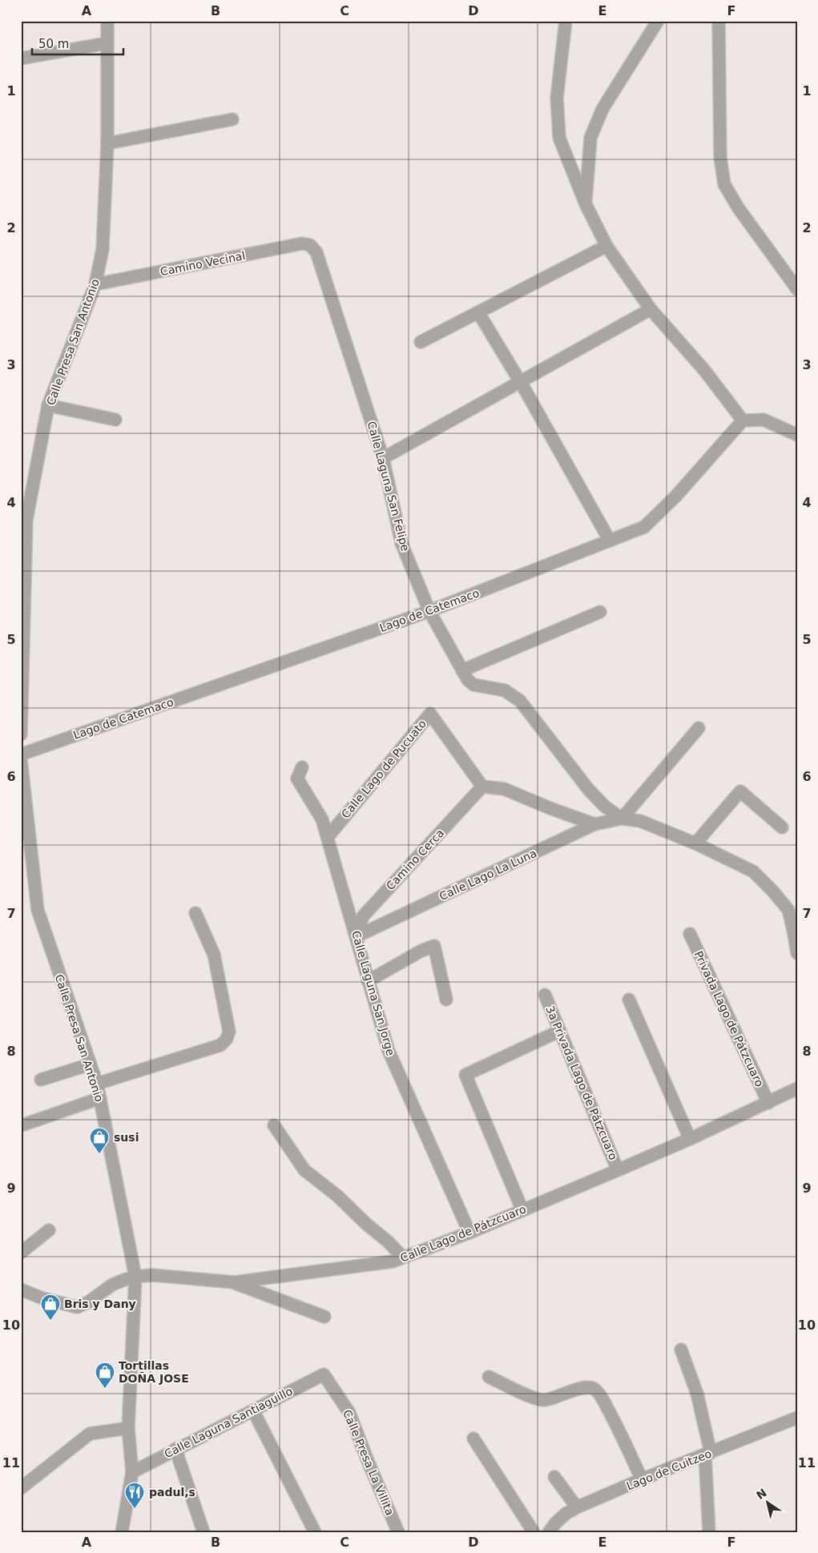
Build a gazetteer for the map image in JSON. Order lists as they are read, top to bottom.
{
  "streets": {
    "street": [
      "Camino Vecinal",
      "Calle Presa San Antonio",
      "Calle Laguna San Felipe",
      "Lago de Catemaco",
      "Calle Lago de Pucuato",
      "Camino Cerca",
      "Calle Lago La Luna",
      "Calle Laguna San Jorge",
      "Privada Lago de Pátzcuaro",
      "3a Privada Lago de Pátzcuaro",
      "Calle Lago de Pátzcuaro",
      "Calle Laguna Santiaguillo",
      "Calle Presa La Villita",
      "Lago de Cuitzeo"
    ]
  },
  "crossings": [
    ["Camino Vecinal", "Calle Presa San Antonio"],
    ["Camino Vecinal", "Calle Laguna San Felipe"],
    ["Calle Presa San Antonio", "Calle Lago de Pátzcuaro"],
    ["Calle Presa San Antonio", "Calle Laguna Santiaguillo"],
    ["Calle Laguna San Felipe", "Lago de Catemaco"],
    ["Calle Laguna San Felipe", "Calle Lago La Luna"],
    ["Calle Lago de Pucuato", "Camino Cerca"],
    ["Calle Lago de Pucuato", "Calle Laguna San Jorge"],
    ["Camino Cerca", "Calle Lago La Luna"],
    ["Camino Cerca", "Calle Laguna San Jorge"],
    ["Calle Lago La Luna", "Calle Laguna San Jorge"],
    ["Calle Laguna San Jorge", "Calle Lago de Pátzcuaro"],
    ["Privada Lago de Pátzcuaro", "Calle Lago de Pátzcuaro"],
    ["3a Privada Lago de Pátzcuaro", "Calle Lago de Pátzcuaro"],
    ["Calle Laguna Santiaguillo", "Calle Presa La Villita"]
  ],
  "places": {
    "shop": ["susi", "Bris y Dany", "Tortillas DOÑA JOSE"],
    "restaurant": ["padul,s"]
  },
  "scale_bar": "50 m",
  "north": "top left",
  "grid": {
    "columns": [
      "A",
      "B",
      "C",
      "D",
      "E",
      "F"
    ],
    "rows": [
      "1",
      "2",
      "3",
      "4",
      "5",
      "6",
      "7",
      "8",
      "9",
      "10",
      "11"
    ]
  }
}
